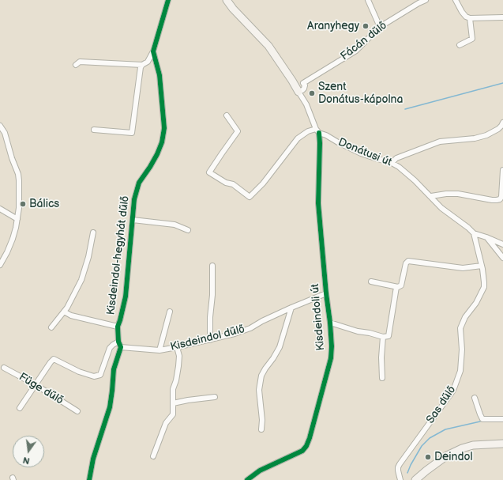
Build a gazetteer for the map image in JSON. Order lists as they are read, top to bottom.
{
  "streets": {
    "street": [
      "Fácán dűlő",
      "Donátusi út",
      "Kisdeindol-hegyhát dűlő",
      "Kisdeindoli út",
      "Kisdeindol dűlő",
      "Füge dűlő",
      "Sas dűlő"
    ]
  },
  "crossings": [
    ["Donátusi út", "Kisdeindoli út"],
    ["Donátusi út", "Sas dűlő"],
    ["Kisdeindol-hegyhát dűlő", "Kisdeindol dűlő"],
    ["Kisdeindoli út", "Kisdeindol dűlő"]
  ],
  "places": [
    "Aranyhegy",
    "Szent Donátus-kápolna",
    "Bálics",
    "Deindol"
  ],
  "north": "bottom"
}
